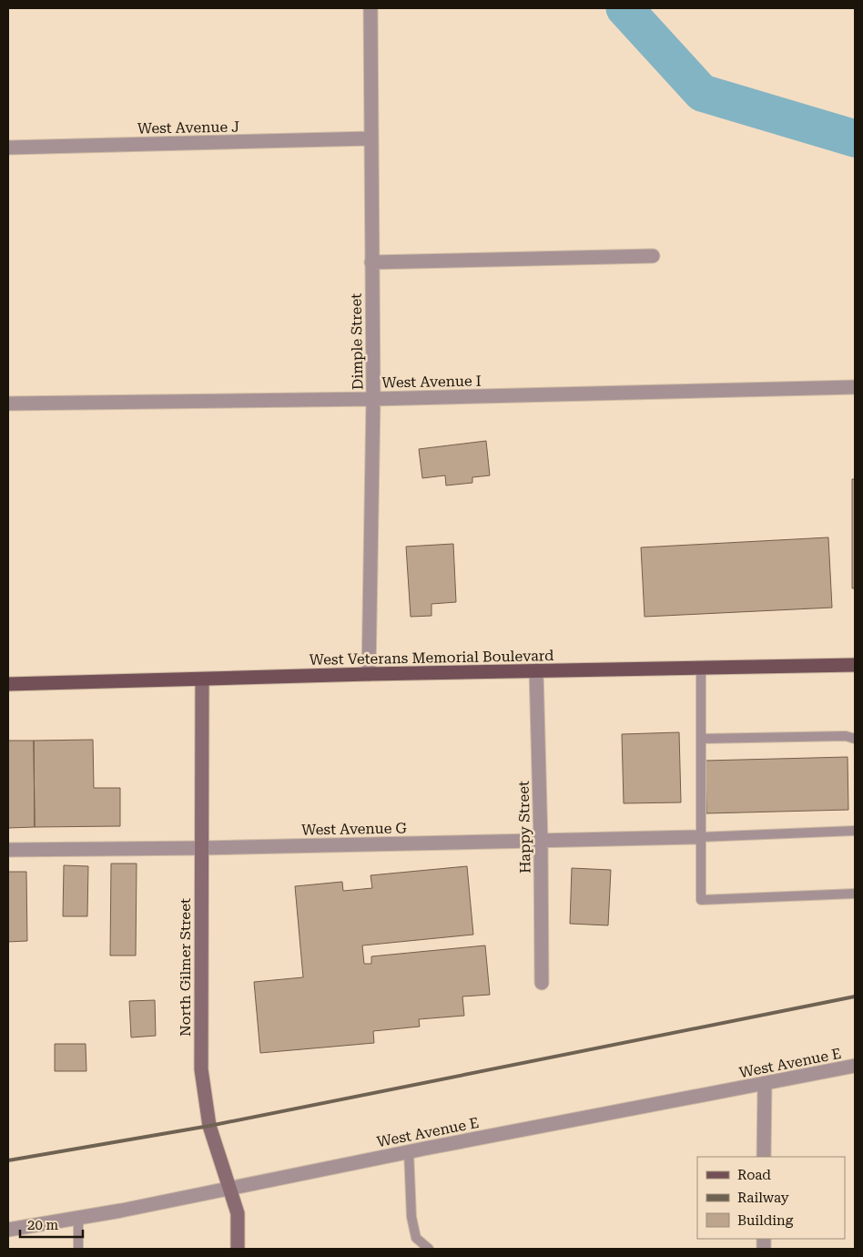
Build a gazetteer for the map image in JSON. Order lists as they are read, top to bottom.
{
  "streets": {
    "main road": ["West Veterans Memorial Boulevard"],
    "street": [
      "West Avenue J",
      "Dimple Street",
      "West Avenue I",
      "Happy Street",
      "West Avenue G",
      "North Gilmer Street",
      "West Avenue E"
    ]
  },
  "crossings": [
    ["West Avenue J", "Dimple Street"],
    ["Dimple Street", "West Avenue I"],
    ["Dimple Street", "West Veterans Memorial Boulevard"],
    ["West Veterans Memorial Boulevard", "Happy Street"],
    ["West Veterans Memorial Boulevard", "North Gilmer Street"],
    ["Happy Street", "West Avenue G"],
    ["West Avenue G", "North Gilmer Street"],
    ["North Gilmer Street", "West Avenue E"]
  ],
  "legend": ["Road", "Railway", "Building"],
  "scale_bar": "20 m"
}
